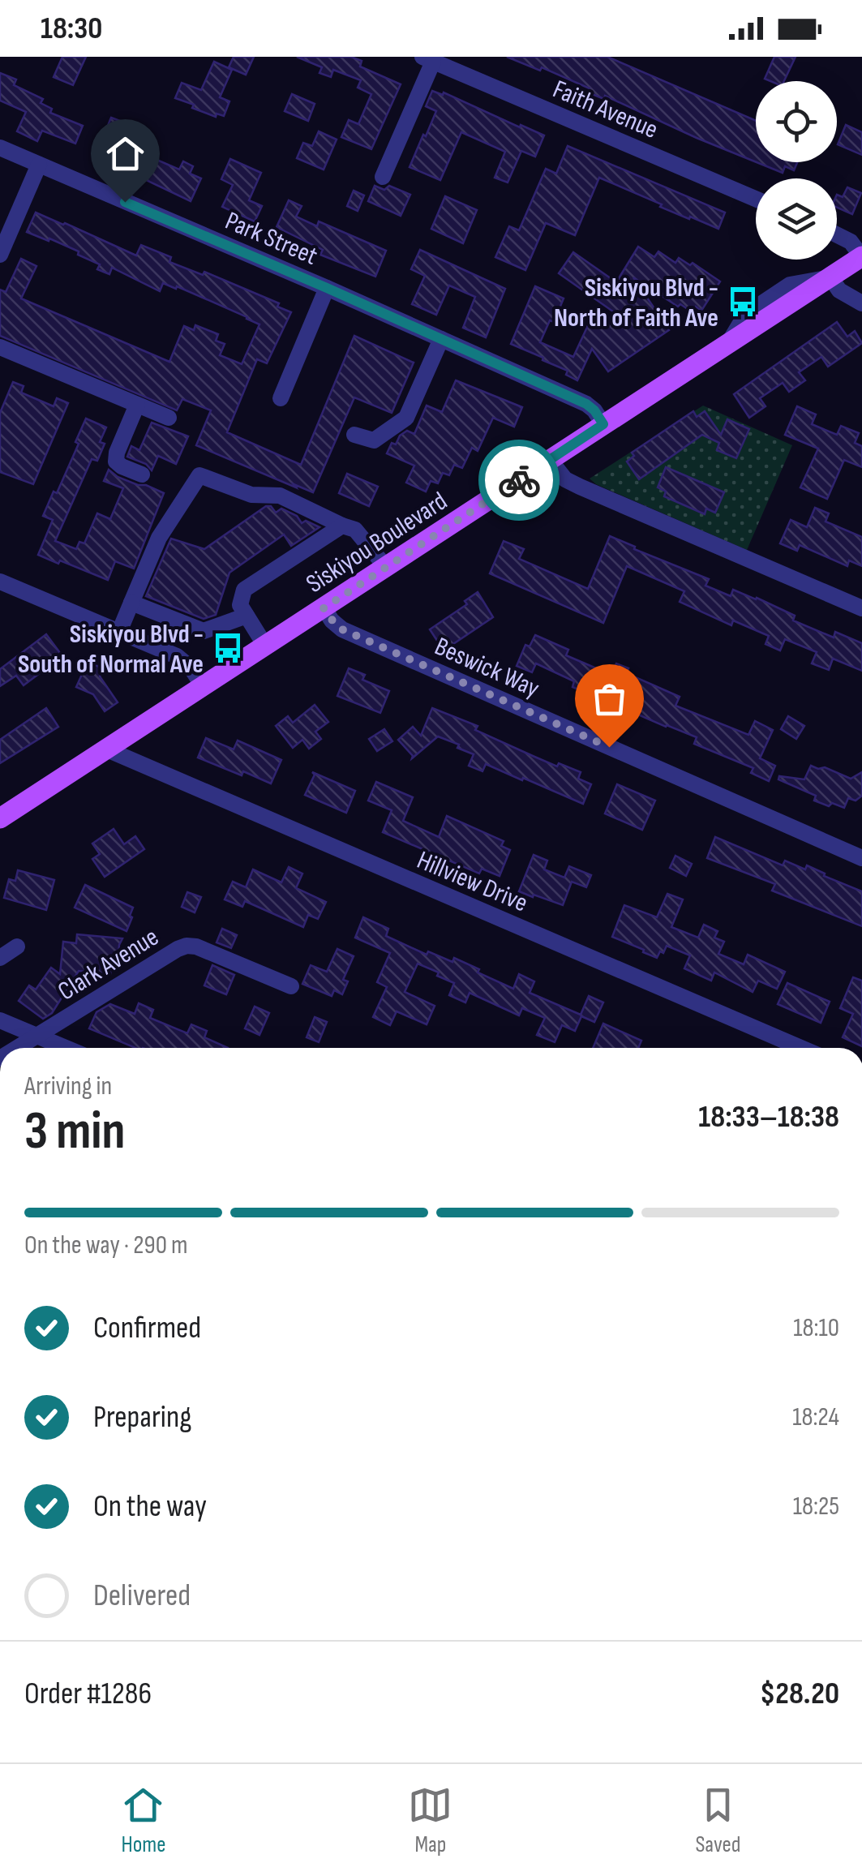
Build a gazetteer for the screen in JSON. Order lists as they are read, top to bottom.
{
  "streets": {
    "main road": ["Siskiyou Boulevard"],
    "street": [
      "Faith Avenue",
      "Park Street",
      "Beswick Way",
      "Hillview Drive",
      "Clark Avenue"
    ]
  },
  "crossings": [
    ["Park Street", "Siskiyou Boulevard"],
    ["Siskiyou Boulevard", "Beswick Way"],
    ["Siskiyou Boulevard", "Hillview Drive"]
  ],
  "places": {
    "bus stop": ["Siskiyou Blvd - North of Faith Ave", "Siskiyou Blvd - South of Normal Ave"]
  },
  "page": {
    "status": "18:30",
    "heading": ["3 min", "Arriving in", "18:33–18:38"],
    "panel": ["Order #1286", "$28.20"],
    "bar": "On the way · 290 m",
    "list": [
      ["Confirmed", "18:10"],
      ["Preparing", "18:24"],
      ["On the way", "18:25"],
      "Delivered"
    ],
    "tabs": ["Home", "Map", "Saved"]
  }
}
